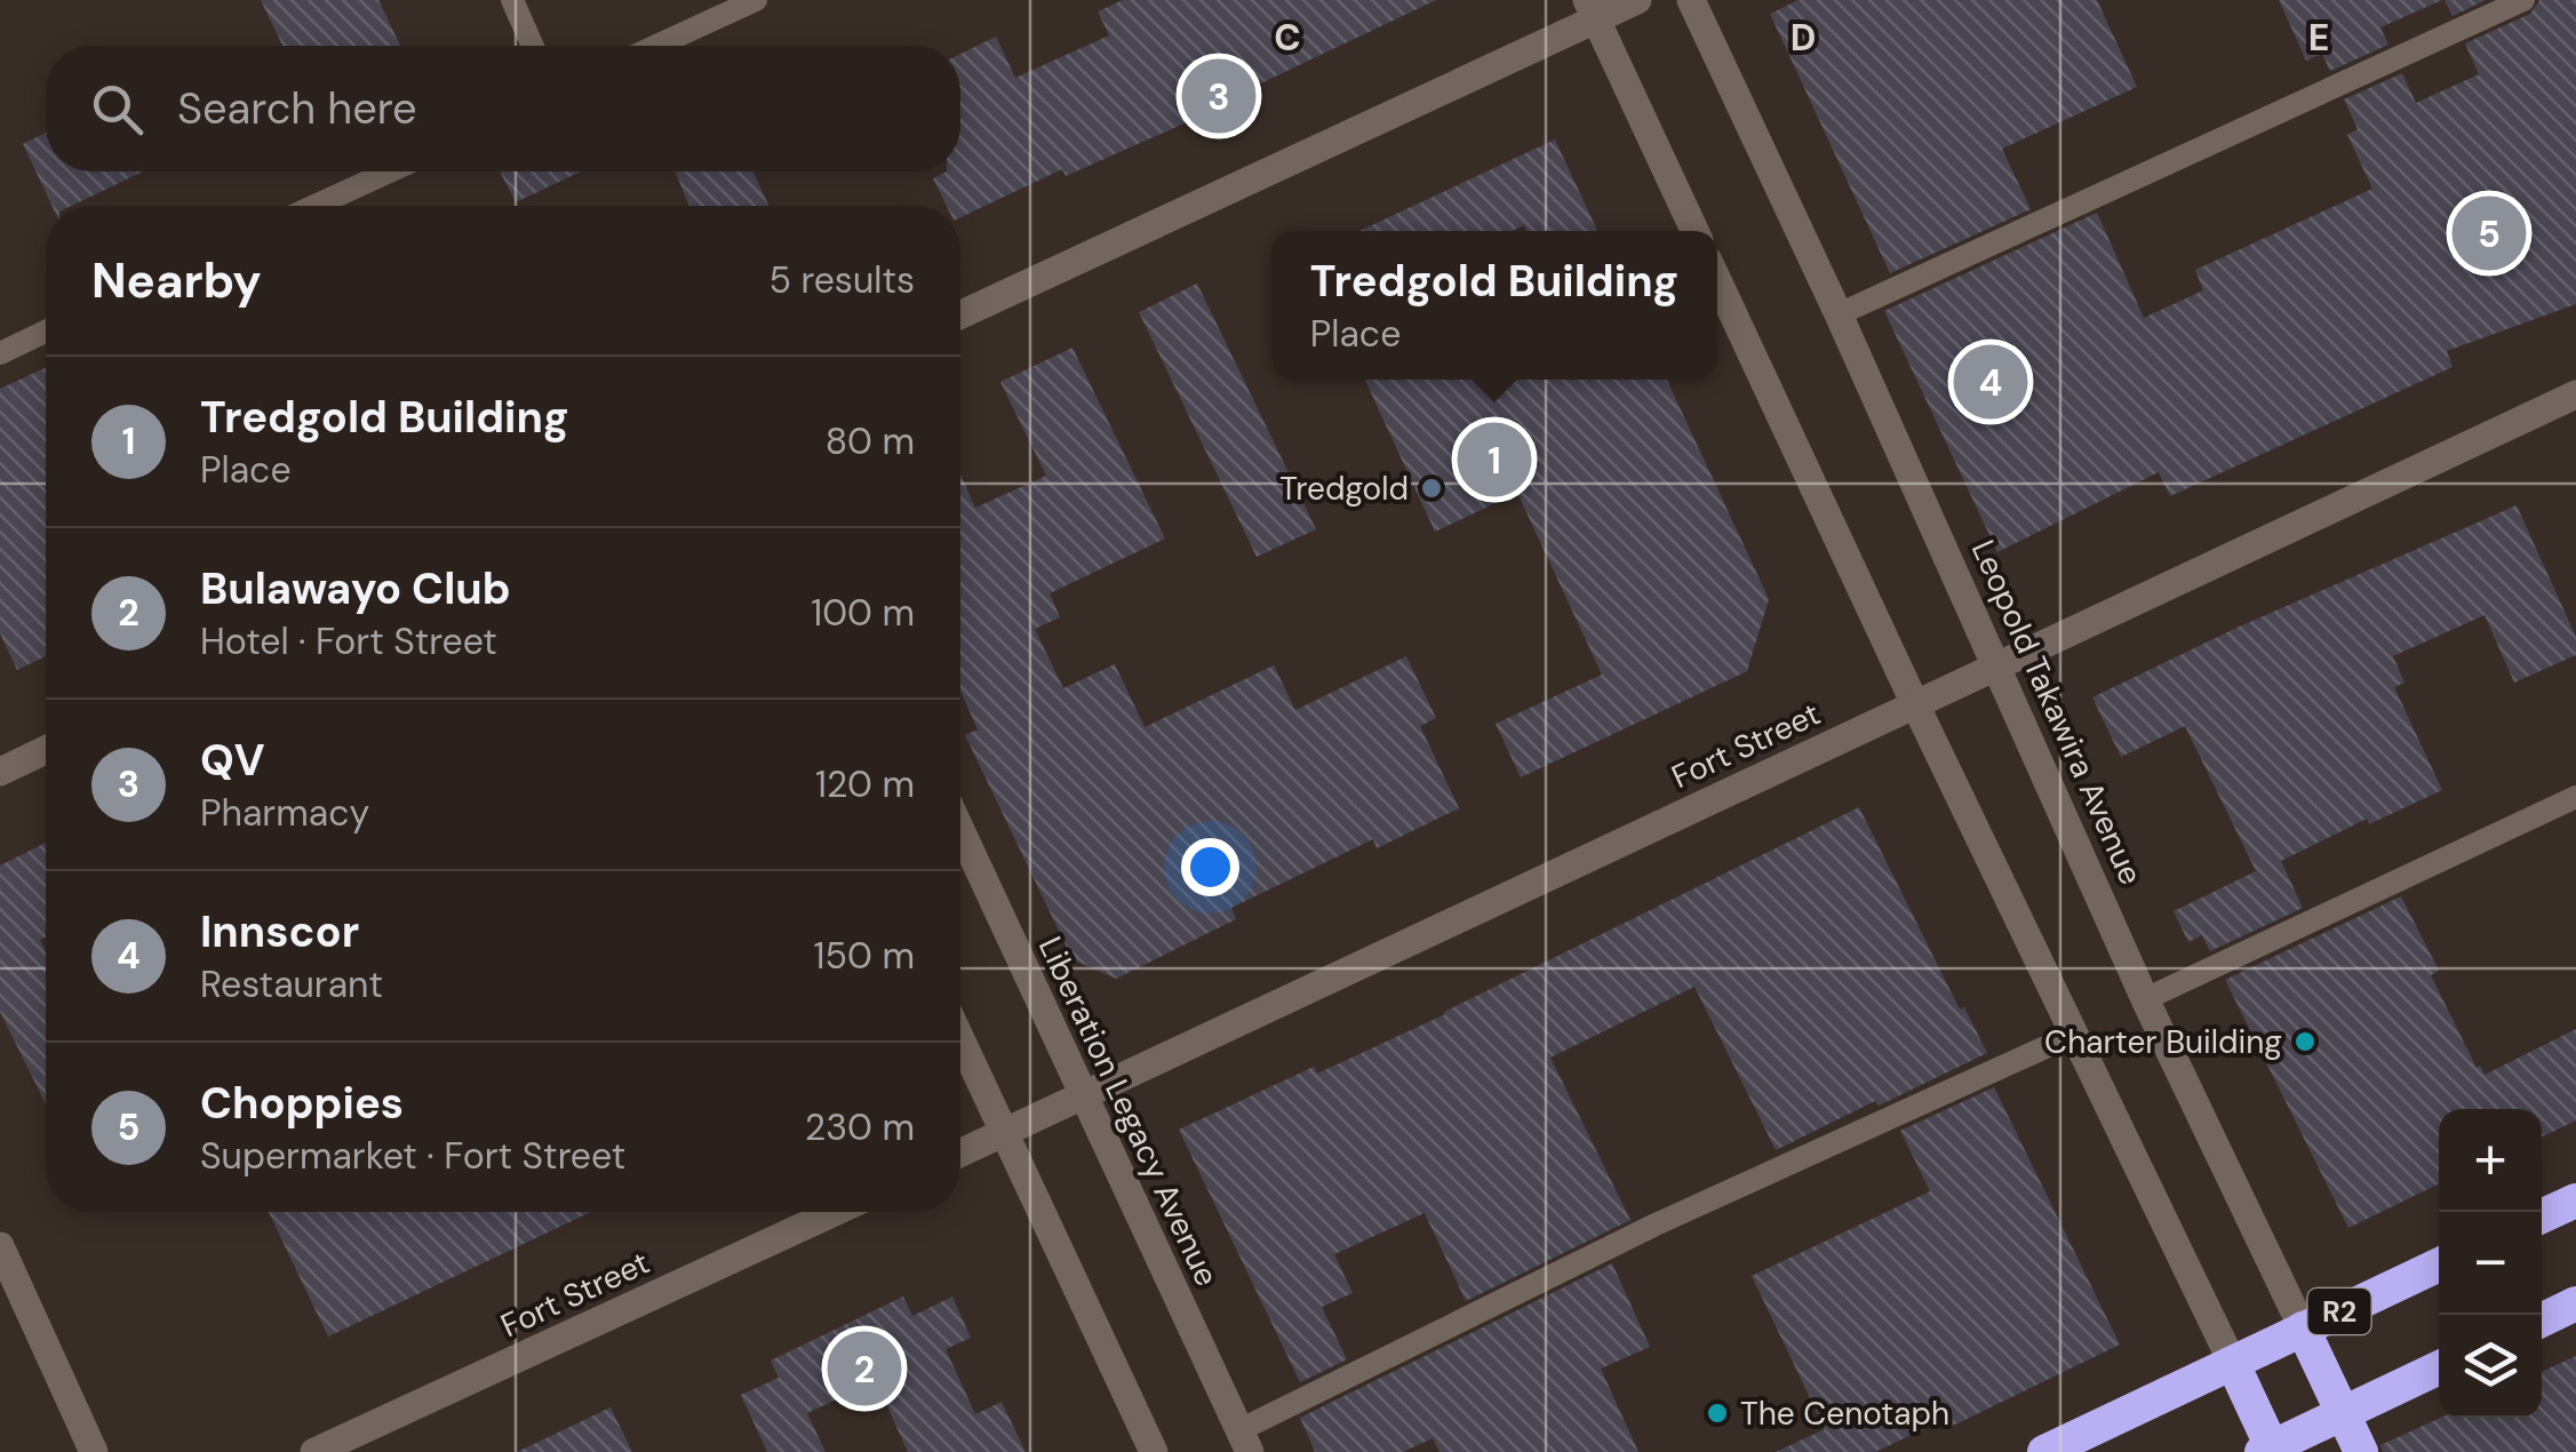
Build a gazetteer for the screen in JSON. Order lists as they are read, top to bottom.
{
  "streets": {
    "highway": ["Leopold Takawira Avenue", "R2"],
    "street": ["Fort Street", "Liberation Legacy Avenue"]
  },
  "crossings": [
    ["Leopold Takawira Avenue", "Fort Street"],
    ["Leopold Takawira Avenue", "R2"],
    ["Fort Street", "Liberation Legacy Avenue"]
  ],
  "places": ["Tredgold", "Charter Building", "The Cenotaph"],
  "page": {
    "search": "Search here",
    "pins": [
      "3",
      "5",
      "4",
      "1",
      "2"
    ],
    "heading": ["Nearby", "5 results"],
    "popup": ["Tredgold Building", "Place"],
    "list": [
      {
        "mark": "1",
        "name": "Tredgold Building",
        "note": "Place",
        "value": "80 m"
      },
      {
        "mark": "2",
        "name": "Bulawayo Club",
        "note": "Hotel · Fort Street",
        "value": "100 m"
      },
      {
        "mark": "3",
        "name": "QV",
        "note": "Pharmacy",
        "value": "120 m"
      },
      {
        "mark": "4",
        "name": "Innscor",
        "note": "Restaurant",
        "value": "150 m"
      },
      {
        "mark": "5",
        "name": "Choppies",
        "note": "Supermarket · Fort Street",
        "value": "230 m"
      }
    ],
    "map_buttons": ["+", "−"]
  },
  "grid": {
    "columns": ["C", "D", "E"]
  }
}
